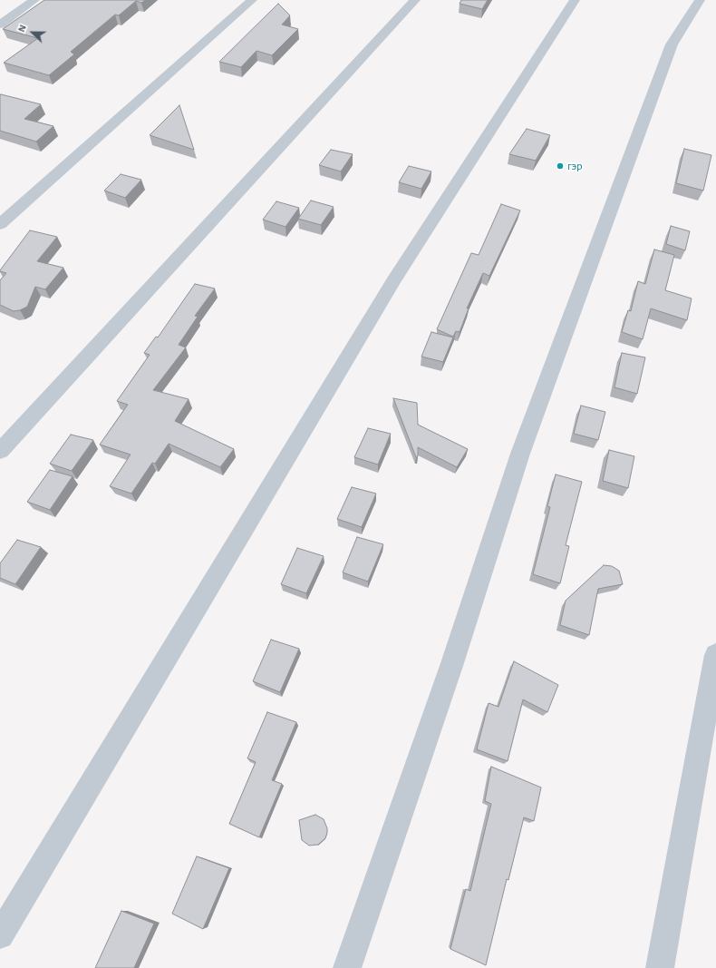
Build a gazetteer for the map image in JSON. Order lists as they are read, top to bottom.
{
  "places": ["гэр"],
  "north": "left"
}
